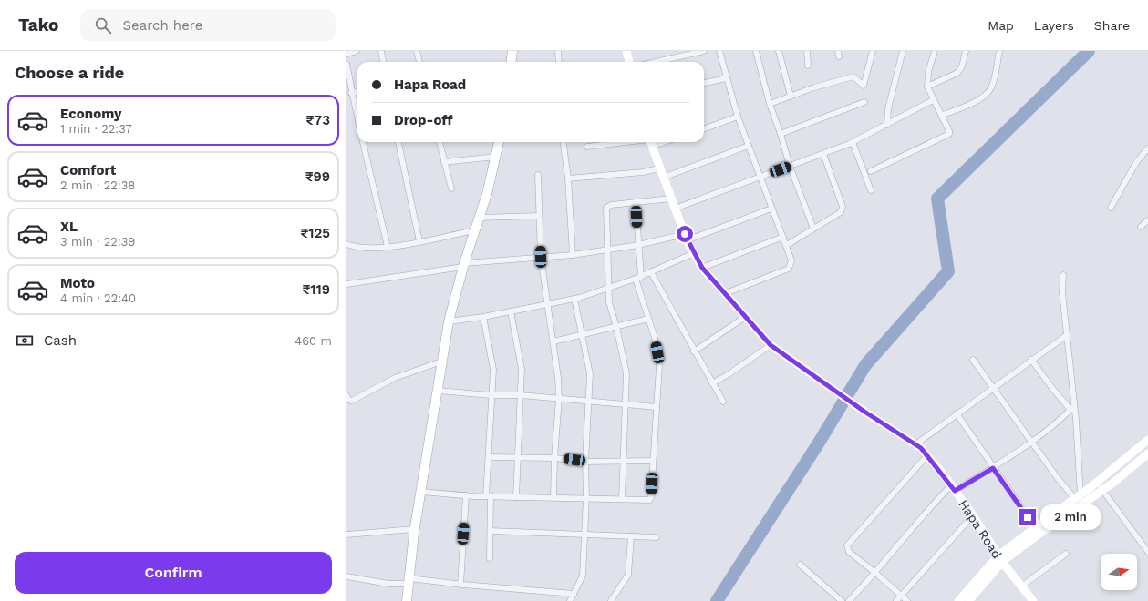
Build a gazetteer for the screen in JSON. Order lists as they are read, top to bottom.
{
  "streets": {
    "street": ["Hapa Road"]
  },
  "north": "right",
  "page": {
    "header": "Tako",
    "search": "Search here",
    "nav": ["Map", "Layers", "Share"],
    "heading": "Choose a ride",
    "banner": ["Hapa Road", "Drop-off"],
    "list": [
      {
        "name": "Economy",
        "note": "1 min · 22:37",
        "value": "₹73"
      },
      {
        "name": "Comfort",
        "note": "2 min · 22:38",
        "value": "₹99"
      },
      {
        "name": "XL",
        "note": "3 min · 22:39",
        "value": "₹125"
      },
      {
        "name": "Moto",
        "note": "4 min · 22:40",
        "value": "₹119"
      }
    ],
    "pay": ["Cash", "460 m"],
    "bubble": "2 min",
    "buttons": "Confirm"
  }
}
